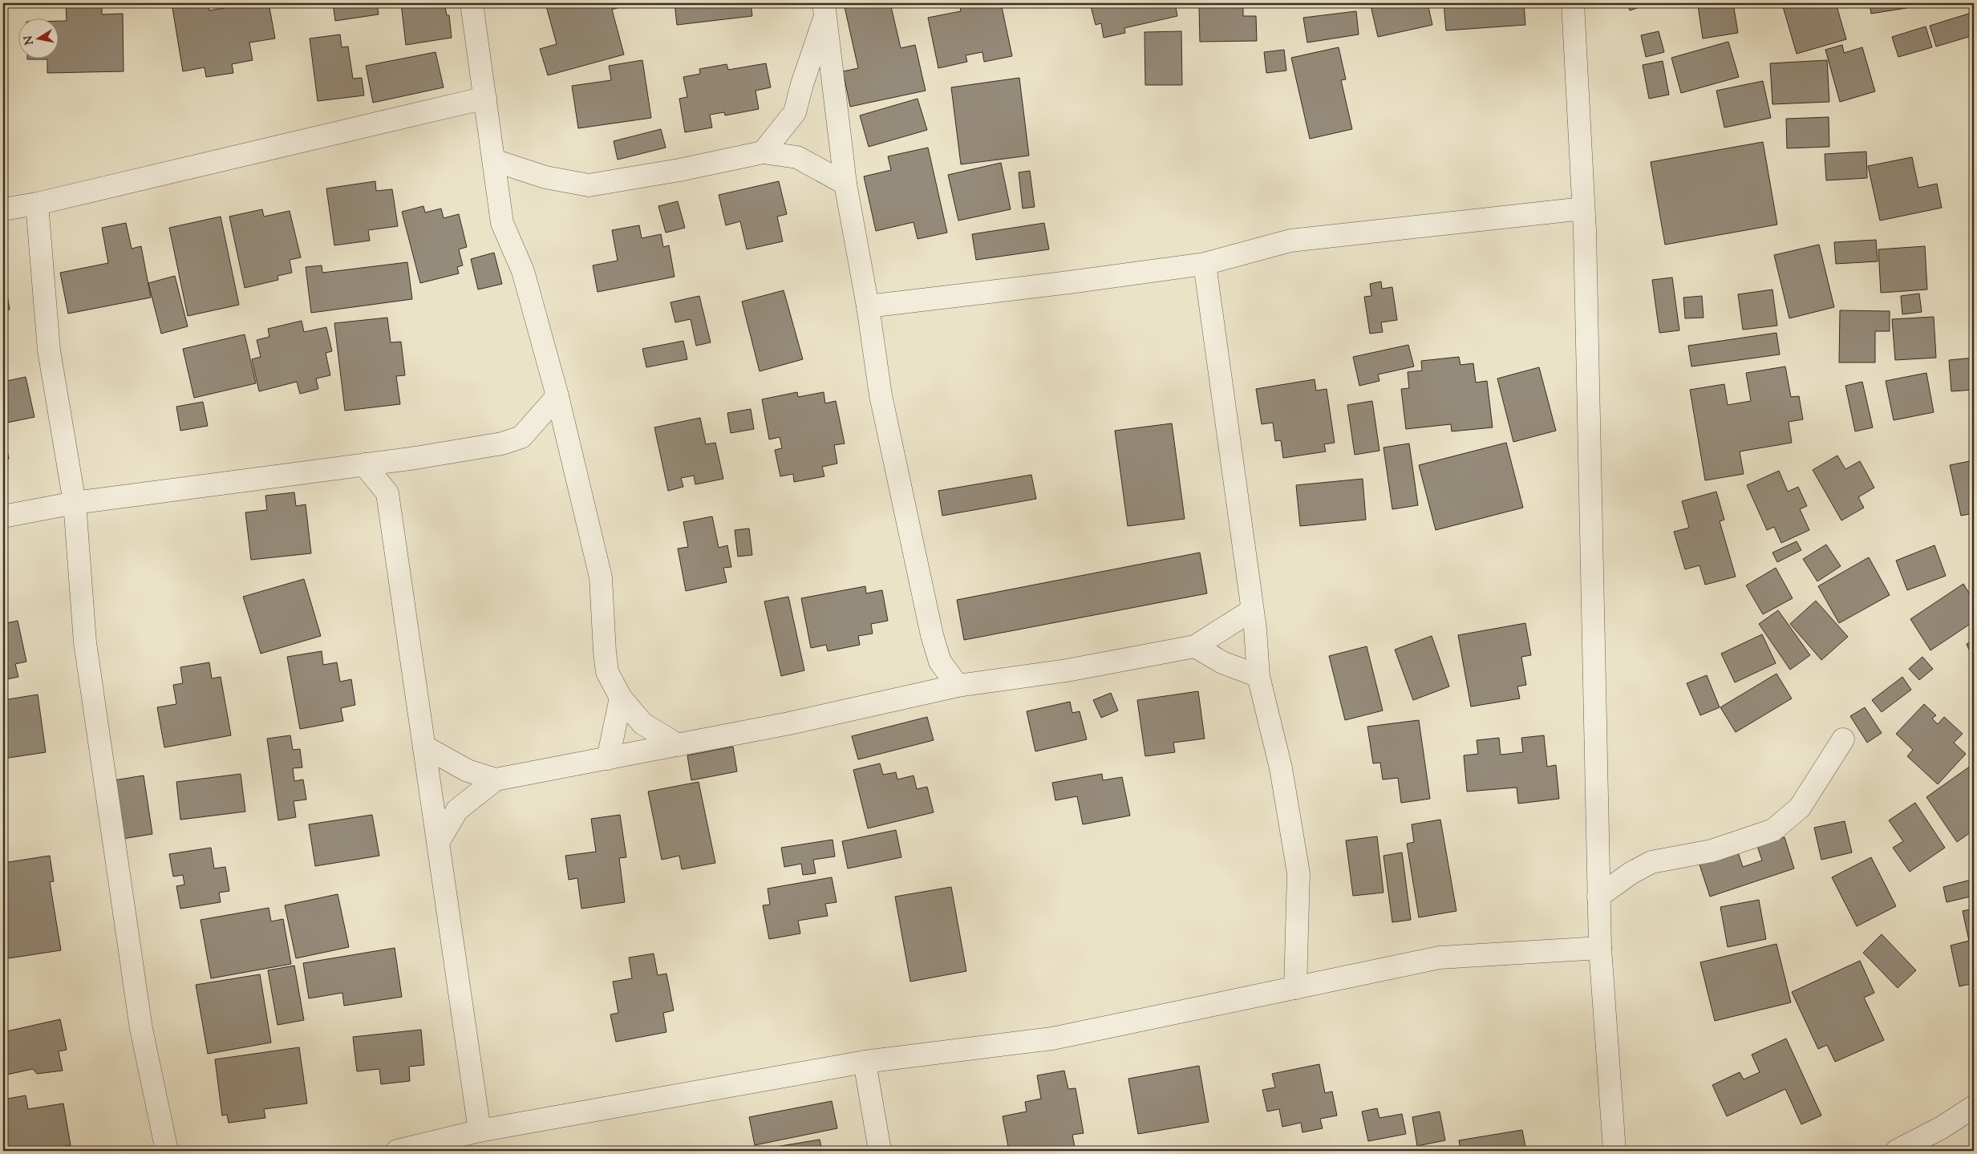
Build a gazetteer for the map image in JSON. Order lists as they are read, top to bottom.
{
  "north": "left"
}
